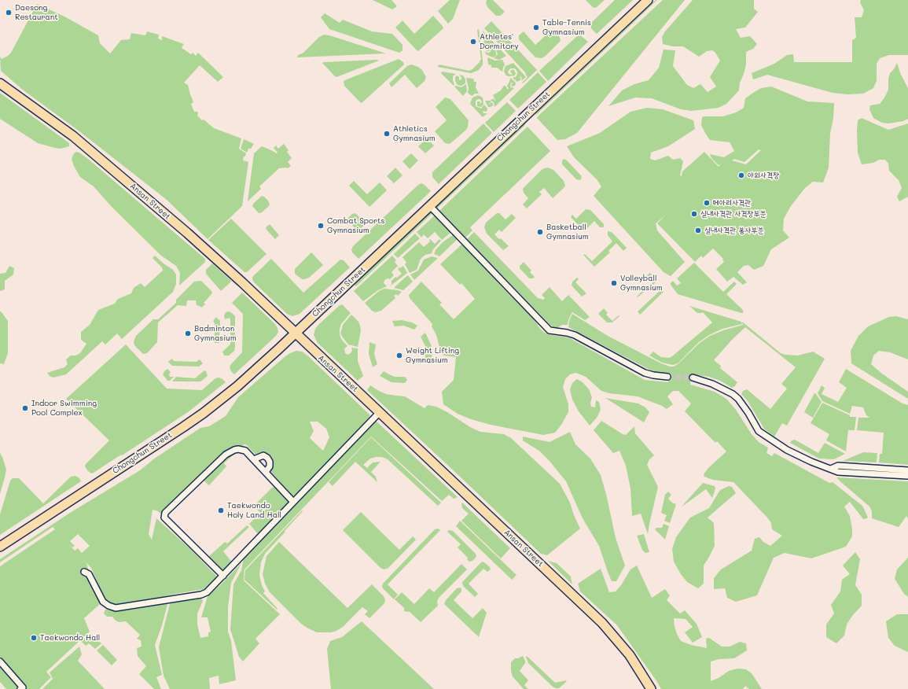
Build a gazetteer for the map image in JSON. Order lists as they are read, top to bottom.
{
  "streets": {
    "main road": ["Chongchun Street", "Ansan Street"]
  },
  "crossings": [
    ["Chongchun Street", "Ansan Street"]
  ],
  "places": [
    "Daesong Restaurant",
    "Table-Tennis Gymnasium",
    "Athletes' Dormitory",
    "Athletics Gymnasium",
    "야외사격장",
    "메아리사격관",
    "실내사격관 사격장부분",
    "Combat Sports Gymnasium",
    "실내사격관 봉사부분",
    "Basketball Gymnasium",
    "Volleyball Gymnasium",
    "Badminton Gymnasium",
    "Weight Lifting Gymnasium",
    "Indoor Swimming Pool Complex",
    "Taekwondo Holy Land Hall",
    "Taekwondo Hall"
  ]
}
